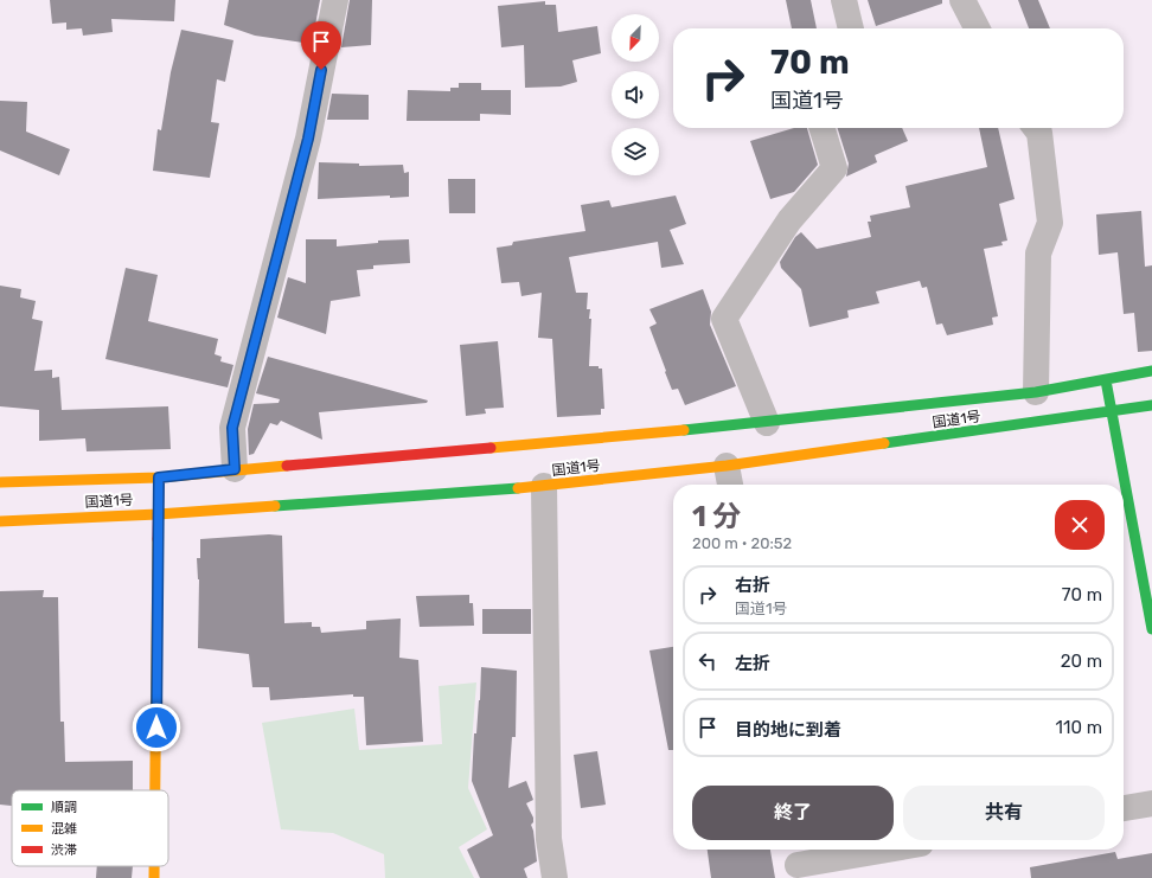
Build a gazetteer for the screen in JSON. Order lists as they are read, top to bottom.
{
  "streets": {
    "main road": ["国道1号"]
  },
  "legend": ["順調", "混雑", "渋滞"],
  "north": "bottom left",
  "page": {
    "turn": ["70 m", "国道1号"],
    "heading": ["1 分", "200 m · 20:52"],
    "list": [
      {
        "name": "右折",
        "note": "国道1号",
        "value": "70 m"
      },
      {
        "name": "左折",
        "value": "20 m"
      },
      {
        "name": "目的地に到着",
        "value": "110 m"
      }
    ],
    "buttons": ["終了", "共有"]
  }
}
